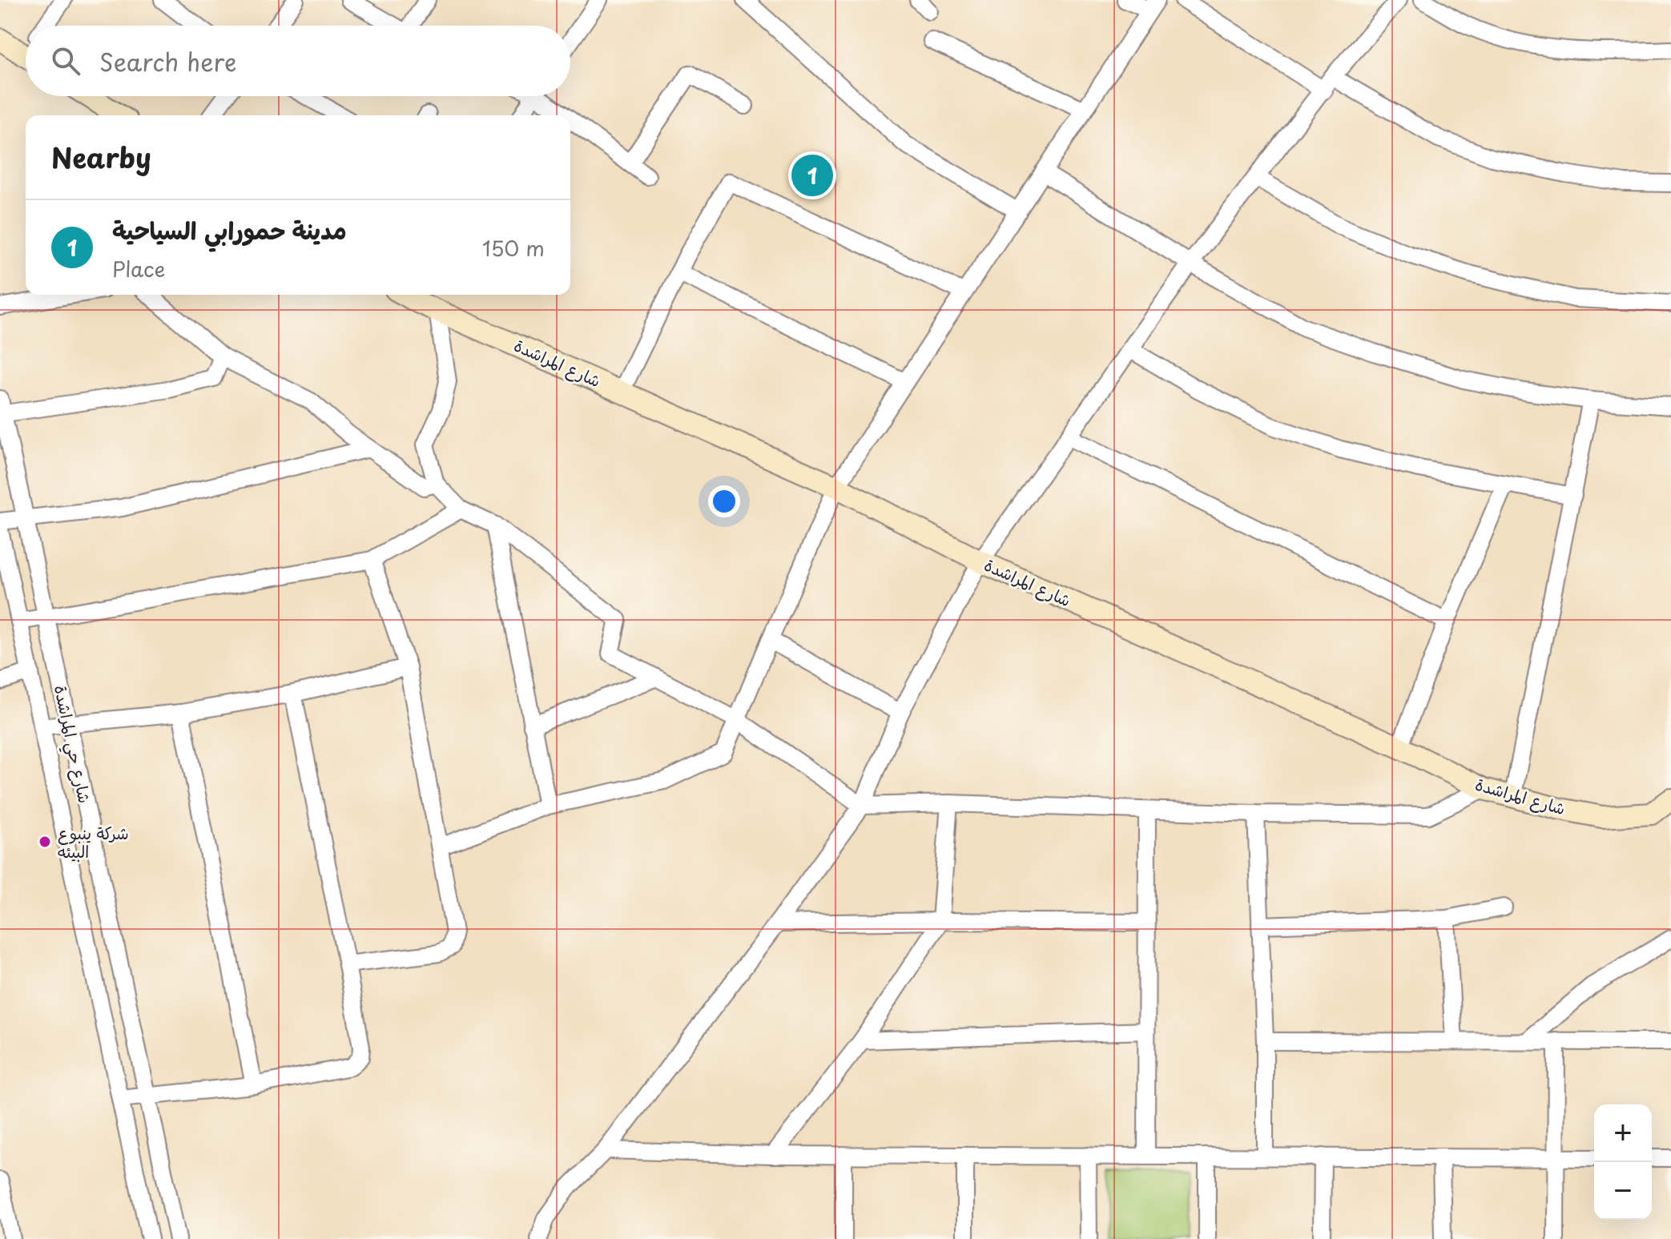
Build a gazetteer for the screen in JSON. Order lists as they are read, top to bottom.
{
  "streets": {
    "street": ["شارع المراشدة", "شارع حي المراشدة"]
  },
  "places": ["شركة ينبوع البيئه"],
  "page": {
    "search": "Search here",
    "heading": "Nearby",
    "pins": "1",
    "list": [
      {
        "mark": "1",
        "name": "مدينة حمورابي السياحية",
        "note": "Place",
        "value": "150 m"
      }
    ],
    "map_buttons": ["+", "−"]
  }
}
